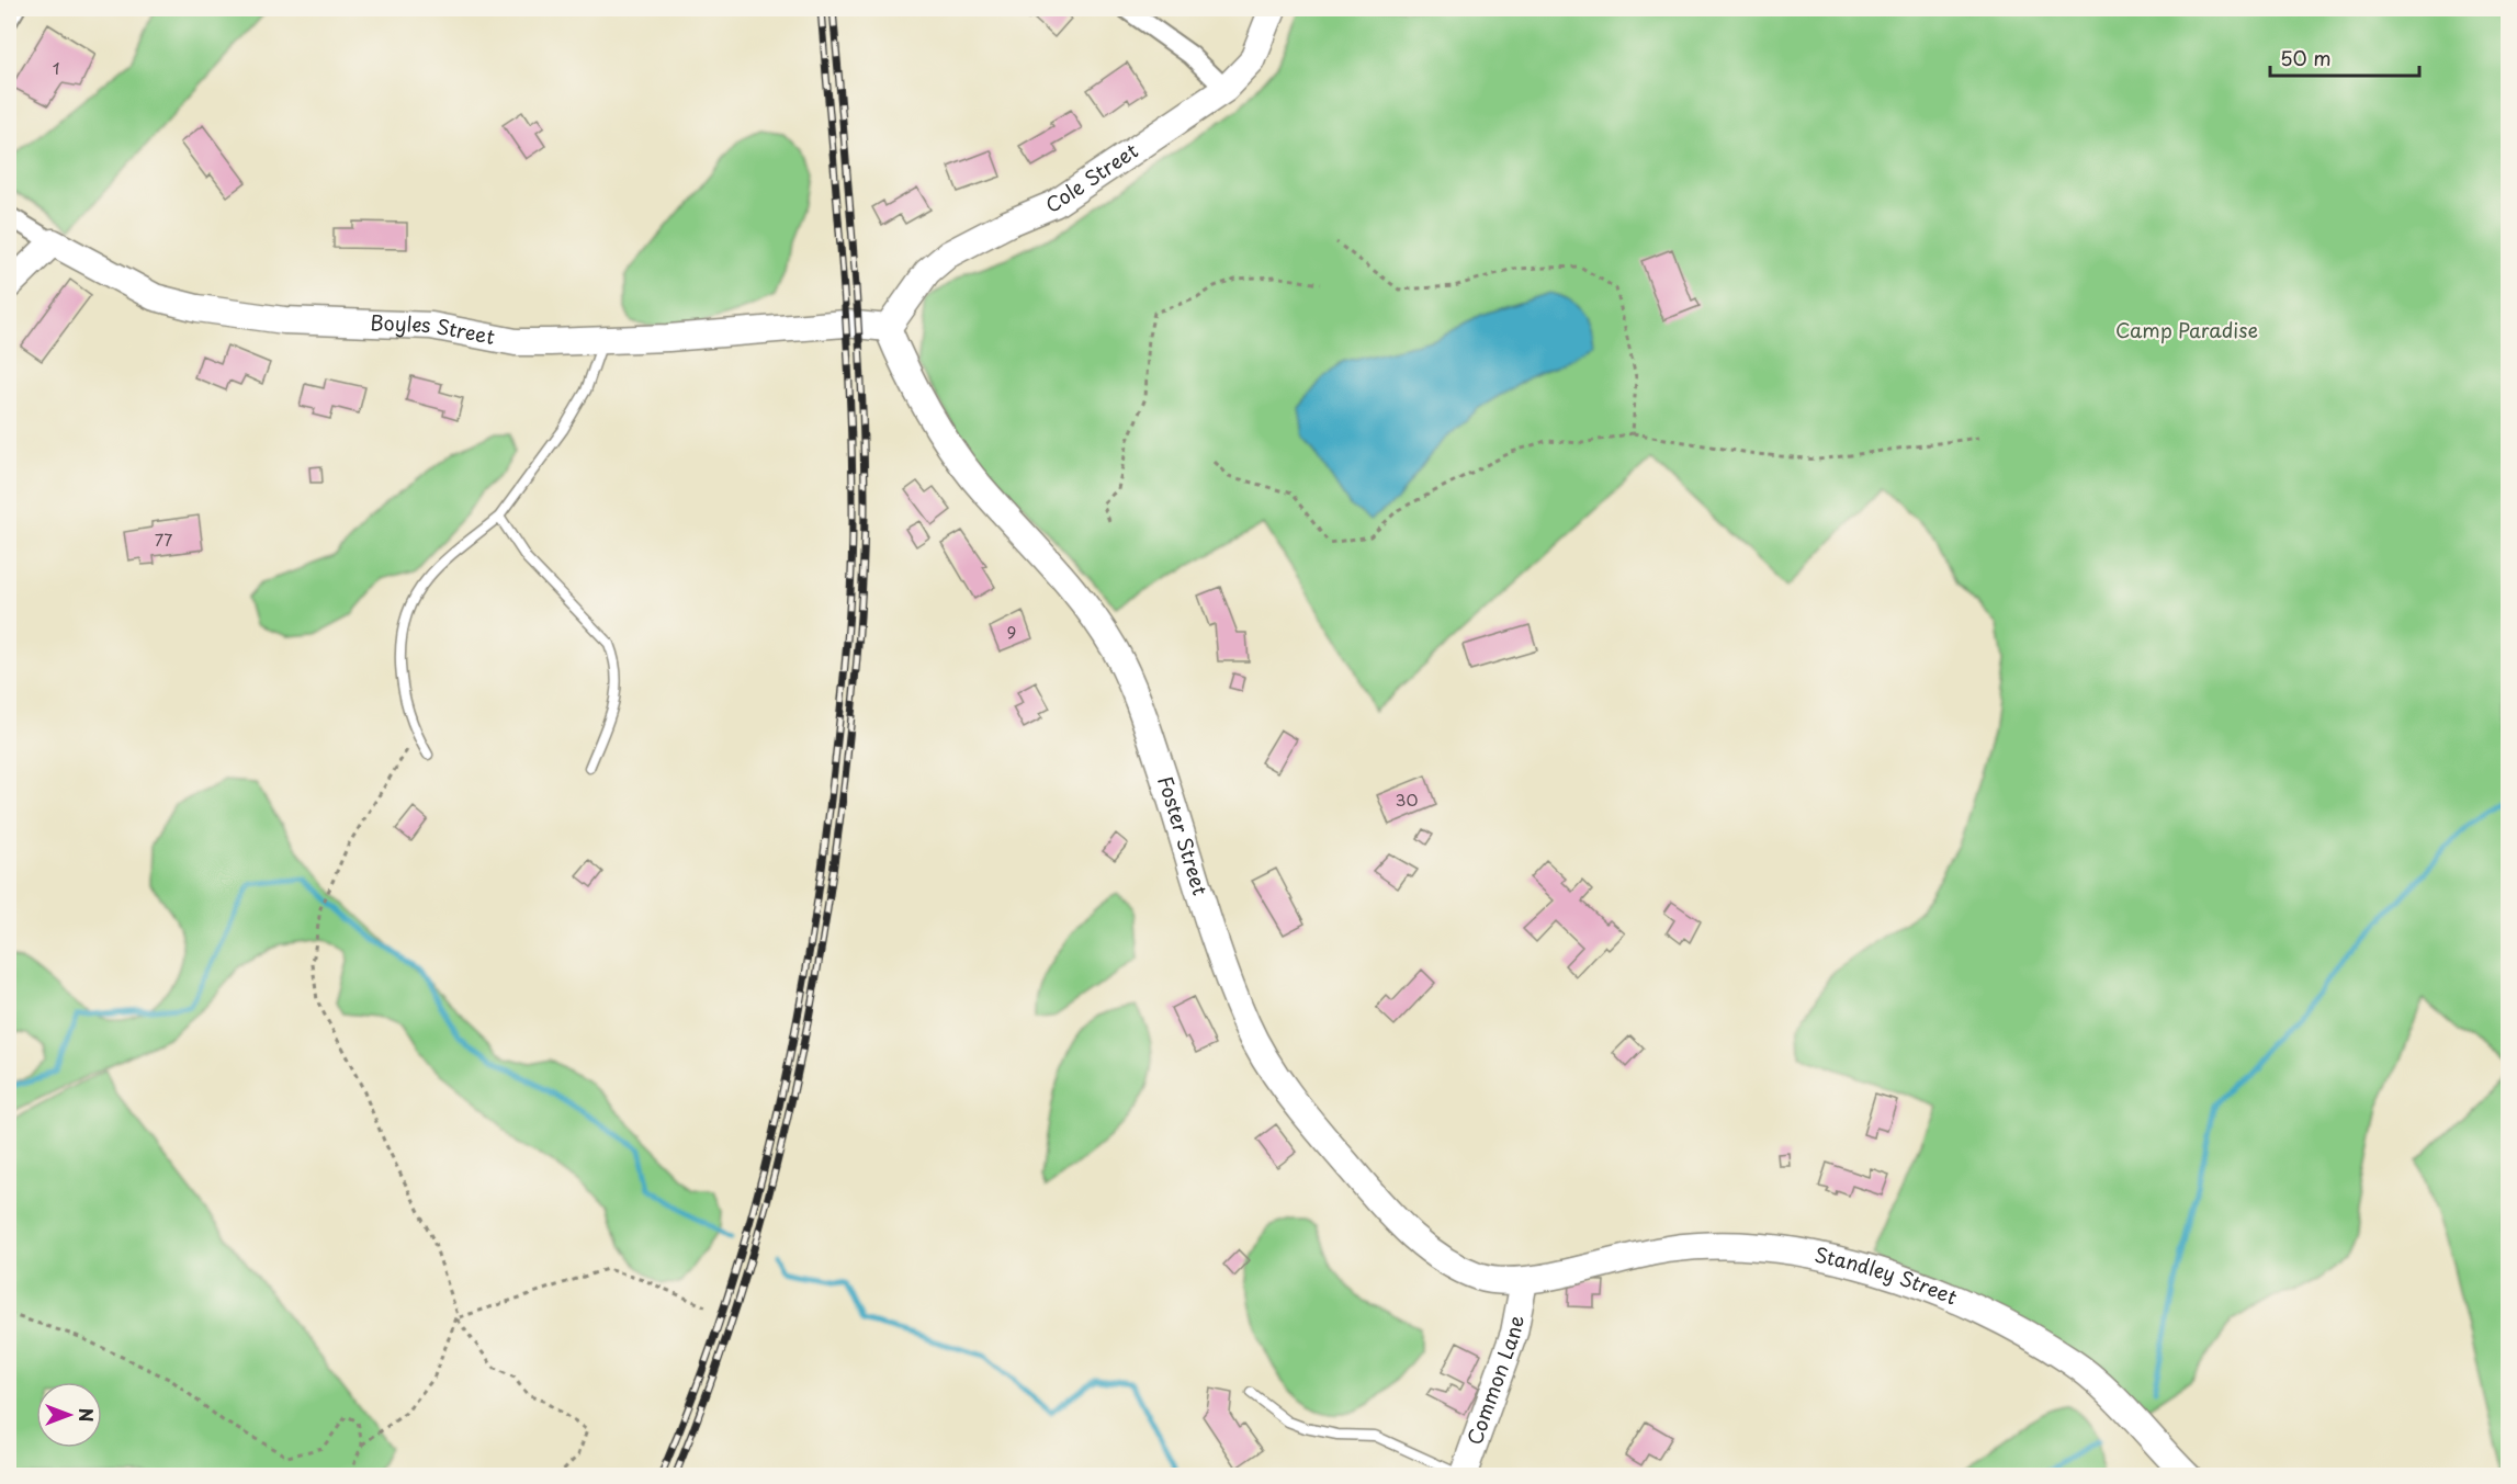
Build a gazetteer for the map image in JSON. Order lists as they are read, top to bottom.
{
  "streets": {
    "street": [
      "Cole Street",
      "Boyles Street",
      "Foster Street",
      "Standley Street",
      "Common Lane"
    ]
  },
  "crossings": [
    ["Cole Street", "Boyles Street"],
    ["Cole Street", "Foster Street"],
    ["Boyles Street", "Foster Street"],
    ["Foster Street", "Standley Street"],
    ["Foster Street", "Common Lane"],
    ["Standley Street", "Common Lane"]
  ],
  "parks": ["Camp Paradise"],
  "house_numbers": [
    "1",
    "77",
    "9",
    "30"
  ],
  "scale_bar": "50 m",
  "north": "right"
}
